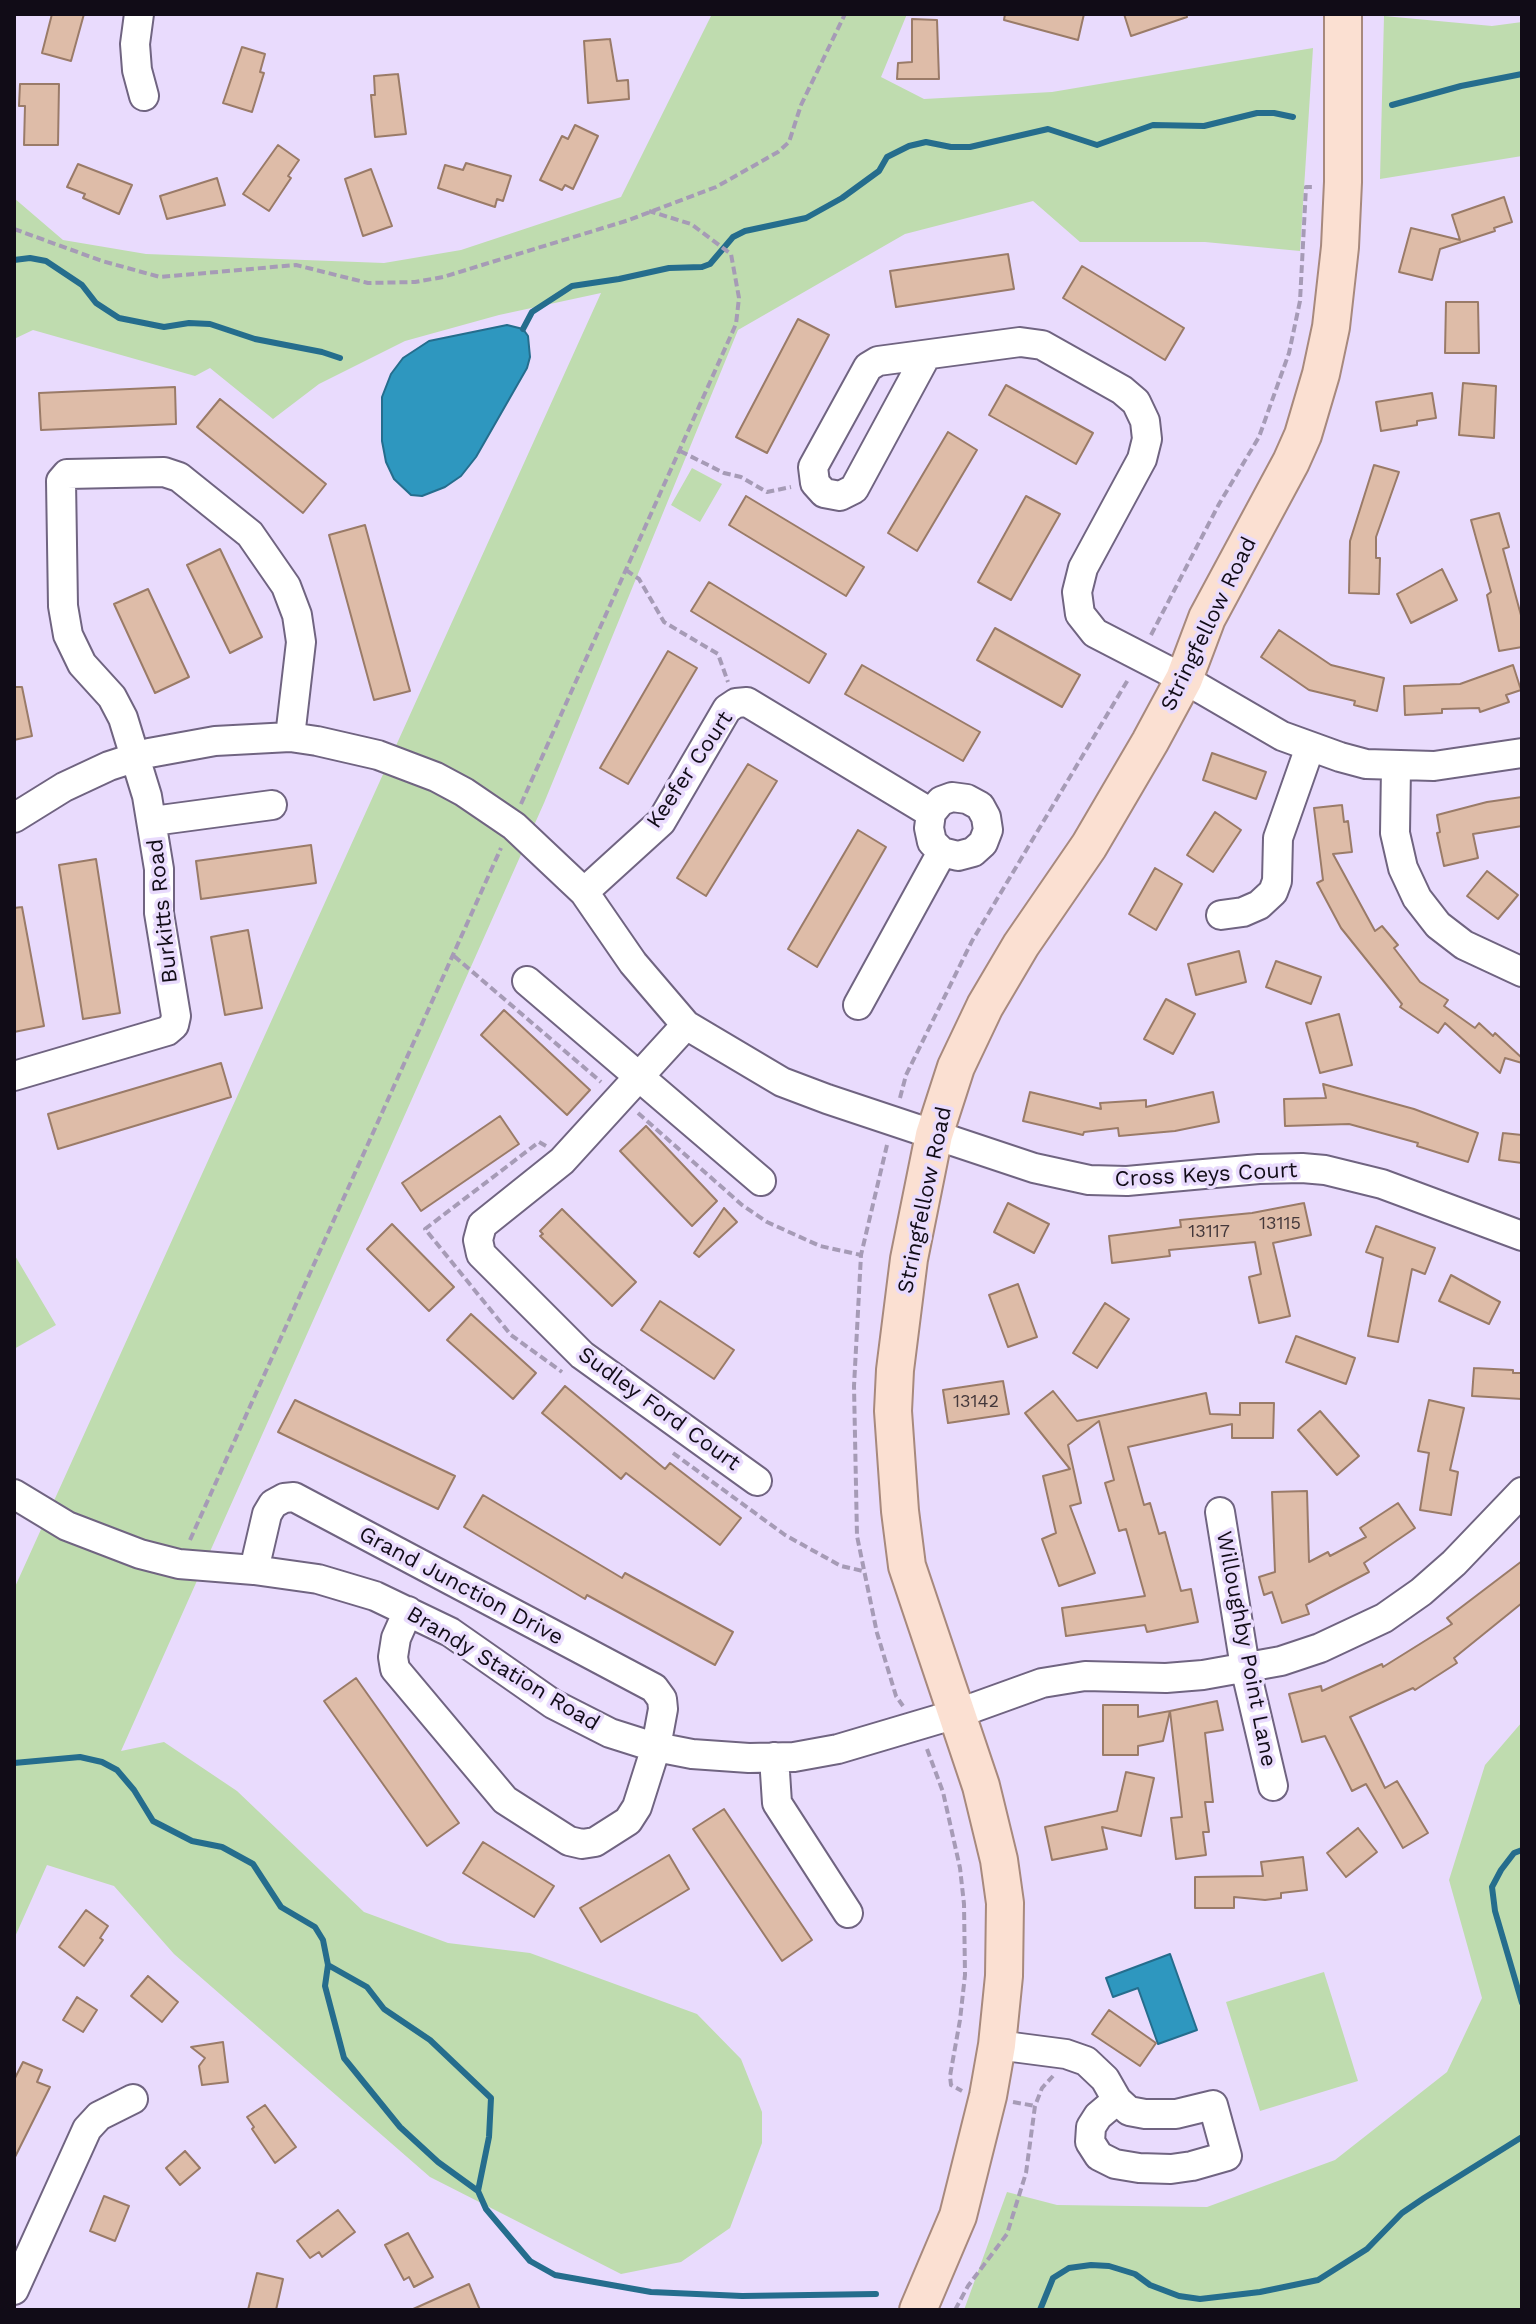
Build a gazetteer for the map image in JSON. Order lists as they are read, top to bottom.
{
  "streets": {
    "main road": ["Stringfellow Road"],
    "street": [
      "Keefer Court",
      "Burkitts Road",
      "Cross Keys Court",
      "Sudley Ford Court",
      "Grand Junction Drive",
      "Willoughby Point Lane",
      "Brandy Station Road"
    ]
  },
  "crossings": [
    ["Stringfellow Road", "Cross Keys Court"],
    ["Stringfellow Road", "Brandy Station Road"],
    ["Grand Junction Drive", "Brandy Station Road"],
    ["Willoughby Point Lane", "Brandy Station Road"]
  ],
  "house_numbers": ["13115", "13117", "13142"]
}
